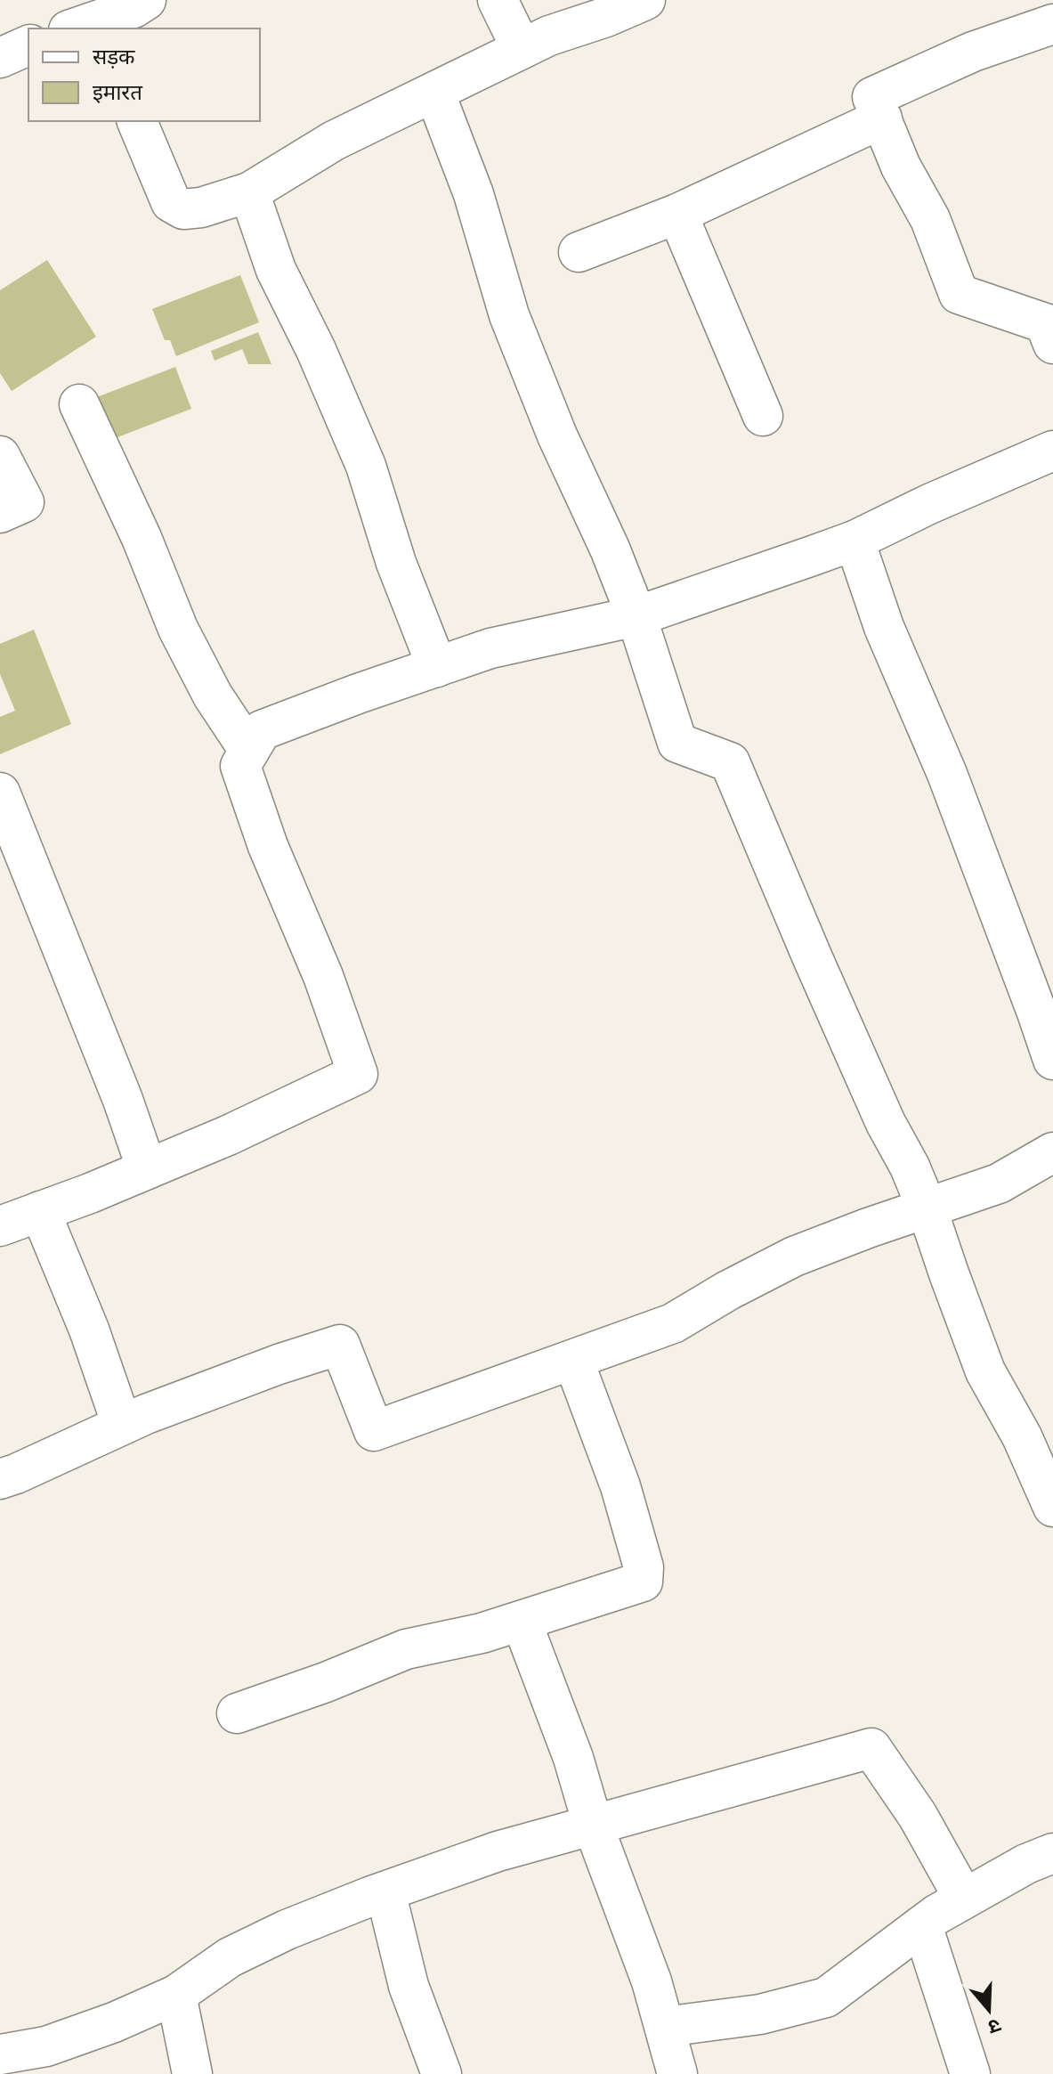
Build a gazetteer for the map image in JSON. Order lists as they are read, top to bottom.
{
  "legend": ["सड़क", "इमारत"],
  "north": "bottom"
}
